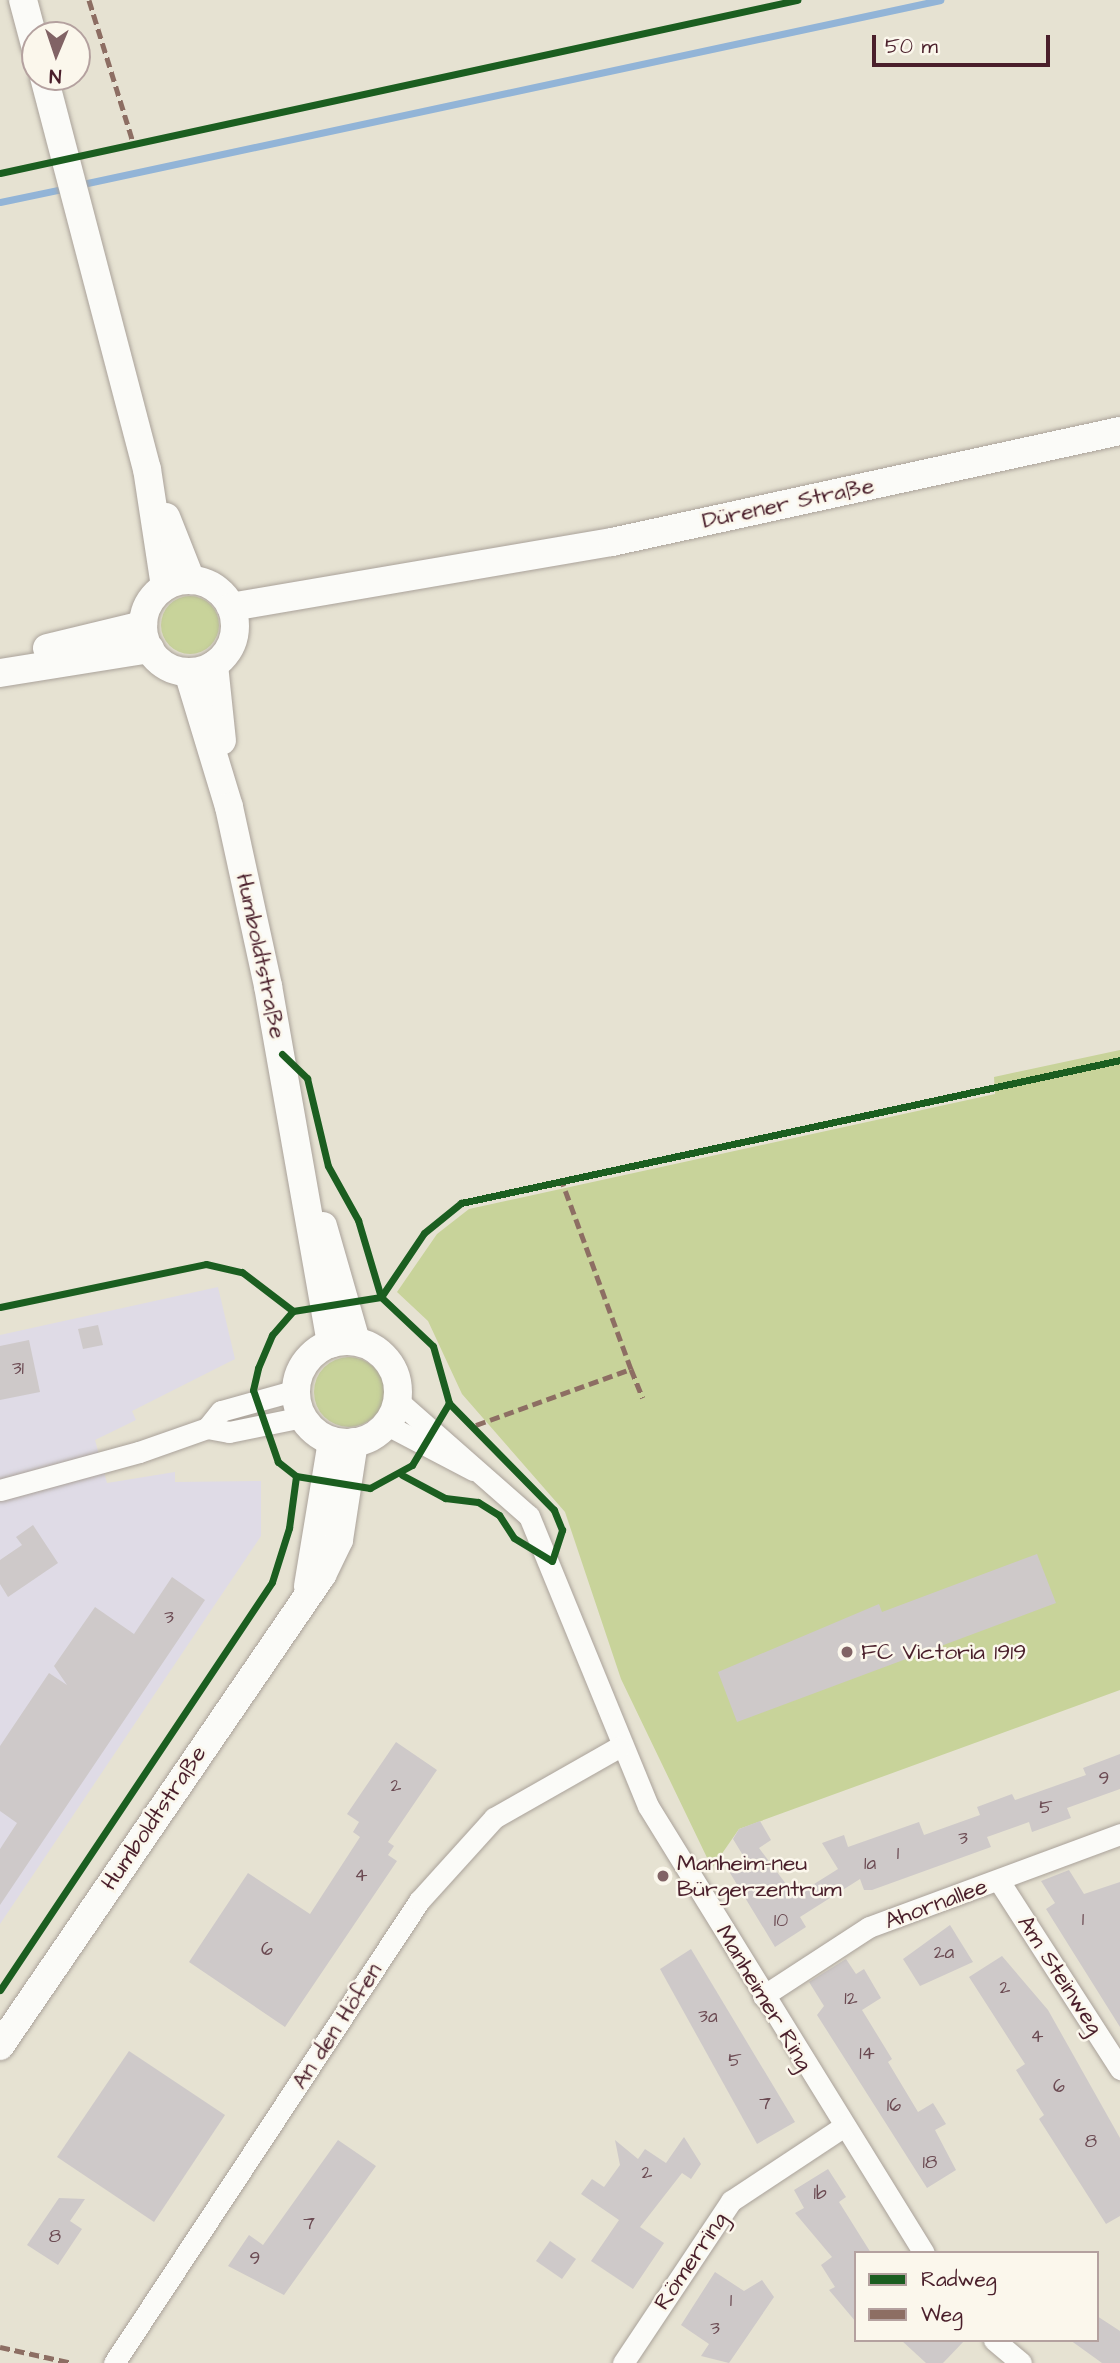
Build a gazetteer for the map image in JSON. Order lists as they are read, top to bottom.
{
  "streets": {
    "street": [
      "Dürener Straße",
      "Humboldtstraße",
      "Ahornallee",
      "Am Steinweg",
      "Manheimer Ring",
      "An den Höfen",
      "Römerring"
    ]
  },
  "crossings": [
    ["Dürener Straße", "Humboldtstraße"],
    ["Humboldtstraße", "Manheimer Ring"],
    ["Ahornallee", "Am Steinweg"],
    ["Ahornallee", "Manheimer Ring"],
    ["Manheimer Ring", "An den Höfen"],
    ["Manheimer Ring", "Römerring"]
  ],
  "places": ["FC Victoria 1919", "Manheim-neu Bürgerzentrum"],
  "house_numbers": [
    "31",
    "3",
    "9",
    "2",
    "5",
    "3",
    "1",
    "1a",
    "4",
    "1",
    "10",
    "6",
    "2a",
    "2",
    "12",
    "3a",
    "4",
    "14",
    "5",
    "6",
    "7",
    "16",
    "8",
    "18",
    "2",
    "1b",
    "7",
    "8",
    "9",
    "1",
    "3"
  ],
  "legend": ["Radweg", "Weg"],
  "scale_bar": "50 m",
  "north": "bottom"
}
